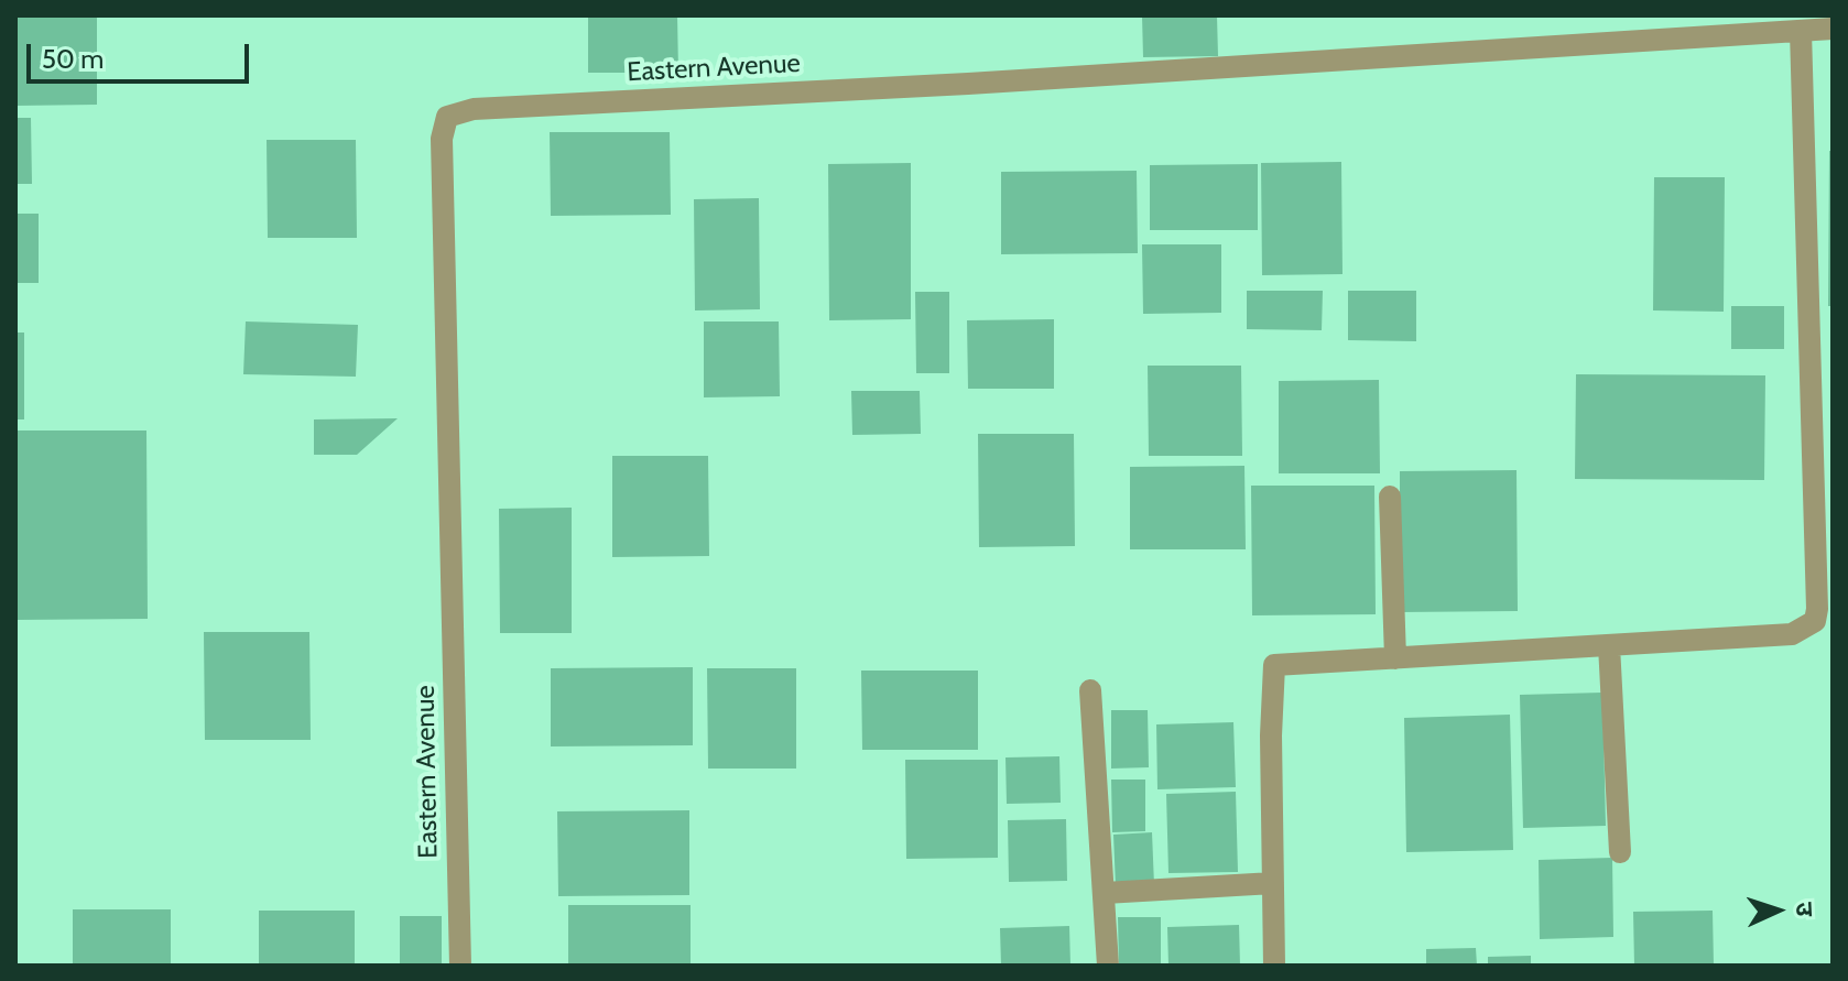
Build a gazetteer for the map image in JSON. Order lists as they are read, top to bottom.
{
  "streets": {
    "street": ["Eastern Avenue"]
  },
  "scale_bar": "50 m",
  "north": "right"
}
